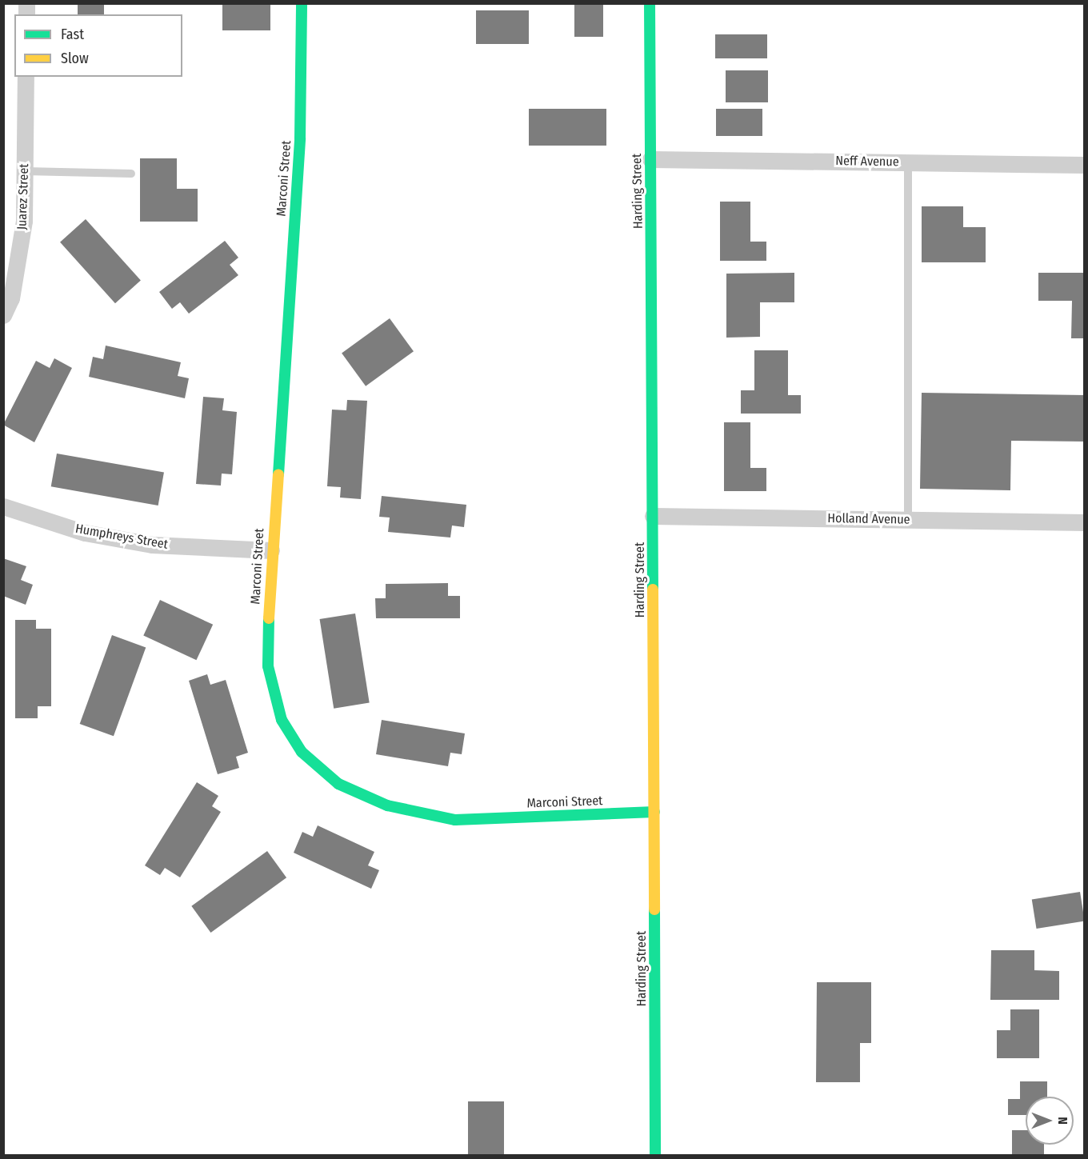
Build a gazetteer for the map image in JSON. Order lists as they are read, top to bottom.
{
  "streets": {
    "street": [
      "Neff Avenue",
      "Marconi Street",
      "Harding Street",
      "Juarez Street",
      "Holland Avenue",
      "Humphreys Street"
    ]
  },
  "crossings": [
    ["Neff Avenue", "Harding Street"],
    ["Marconi Street", "Harding Street"],
    ["Marconi Street", "Humphreys Street"],
    ["Harding Street", "Holland Avenue"]
  ],
  "legend": ["Fast", "Slow"],
  "north": "right"
}
